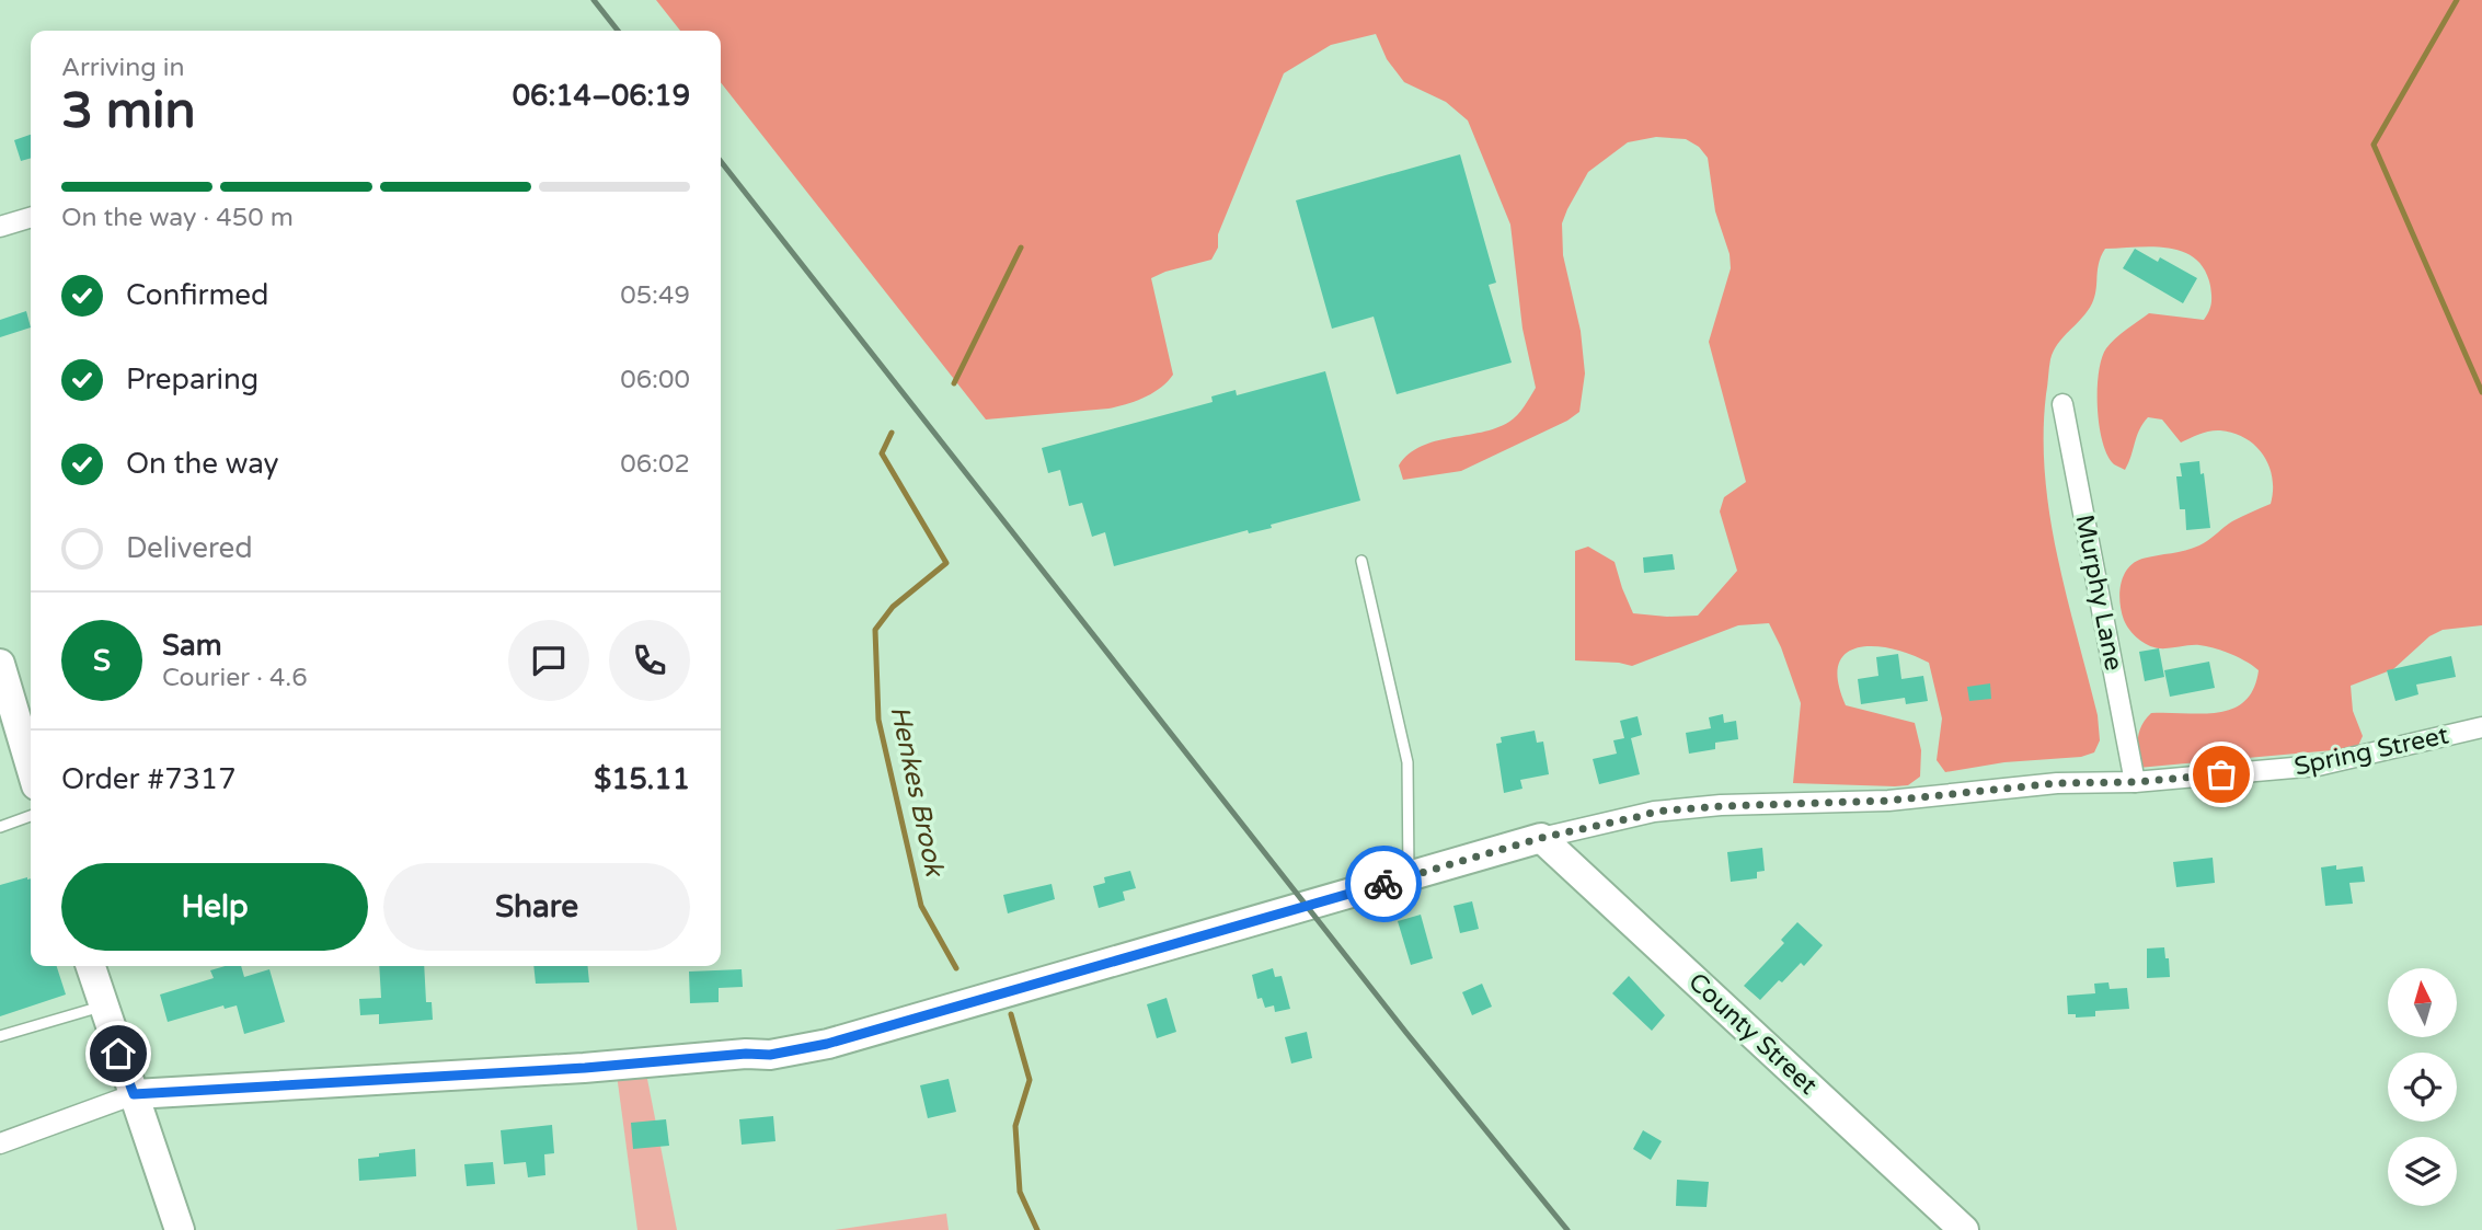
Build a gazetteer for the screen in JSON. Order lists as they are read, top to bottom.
{
  "streets": {
    "street": ["Murphy Lane", "Spring Street", "County Street"]
  },
  "crossings": [
    ["Murphy Lane", "Spring Street"],
    ["Spring Street", "County Street"]
  ],
  "water": ["Henkes Brook"],
  "north": "top",
  "page": {
    "heading": ["3 min", "Arriving in", "06:14–06:19"],
    "panel": [
      "Sam",
      "Courier · 4.6",
      "Order #7317",
      "$15.11"
    ],
    "bar": "On the way · 450 m",
    "list": [
      ["Confirmed", "05:49"],
      ["Preparing", "06:00"],
      ["On the way", "06:02"],
      "Delivered"
    ],
    "round": "S",
    "buttons": ["Help", "Share"]
  }
}
